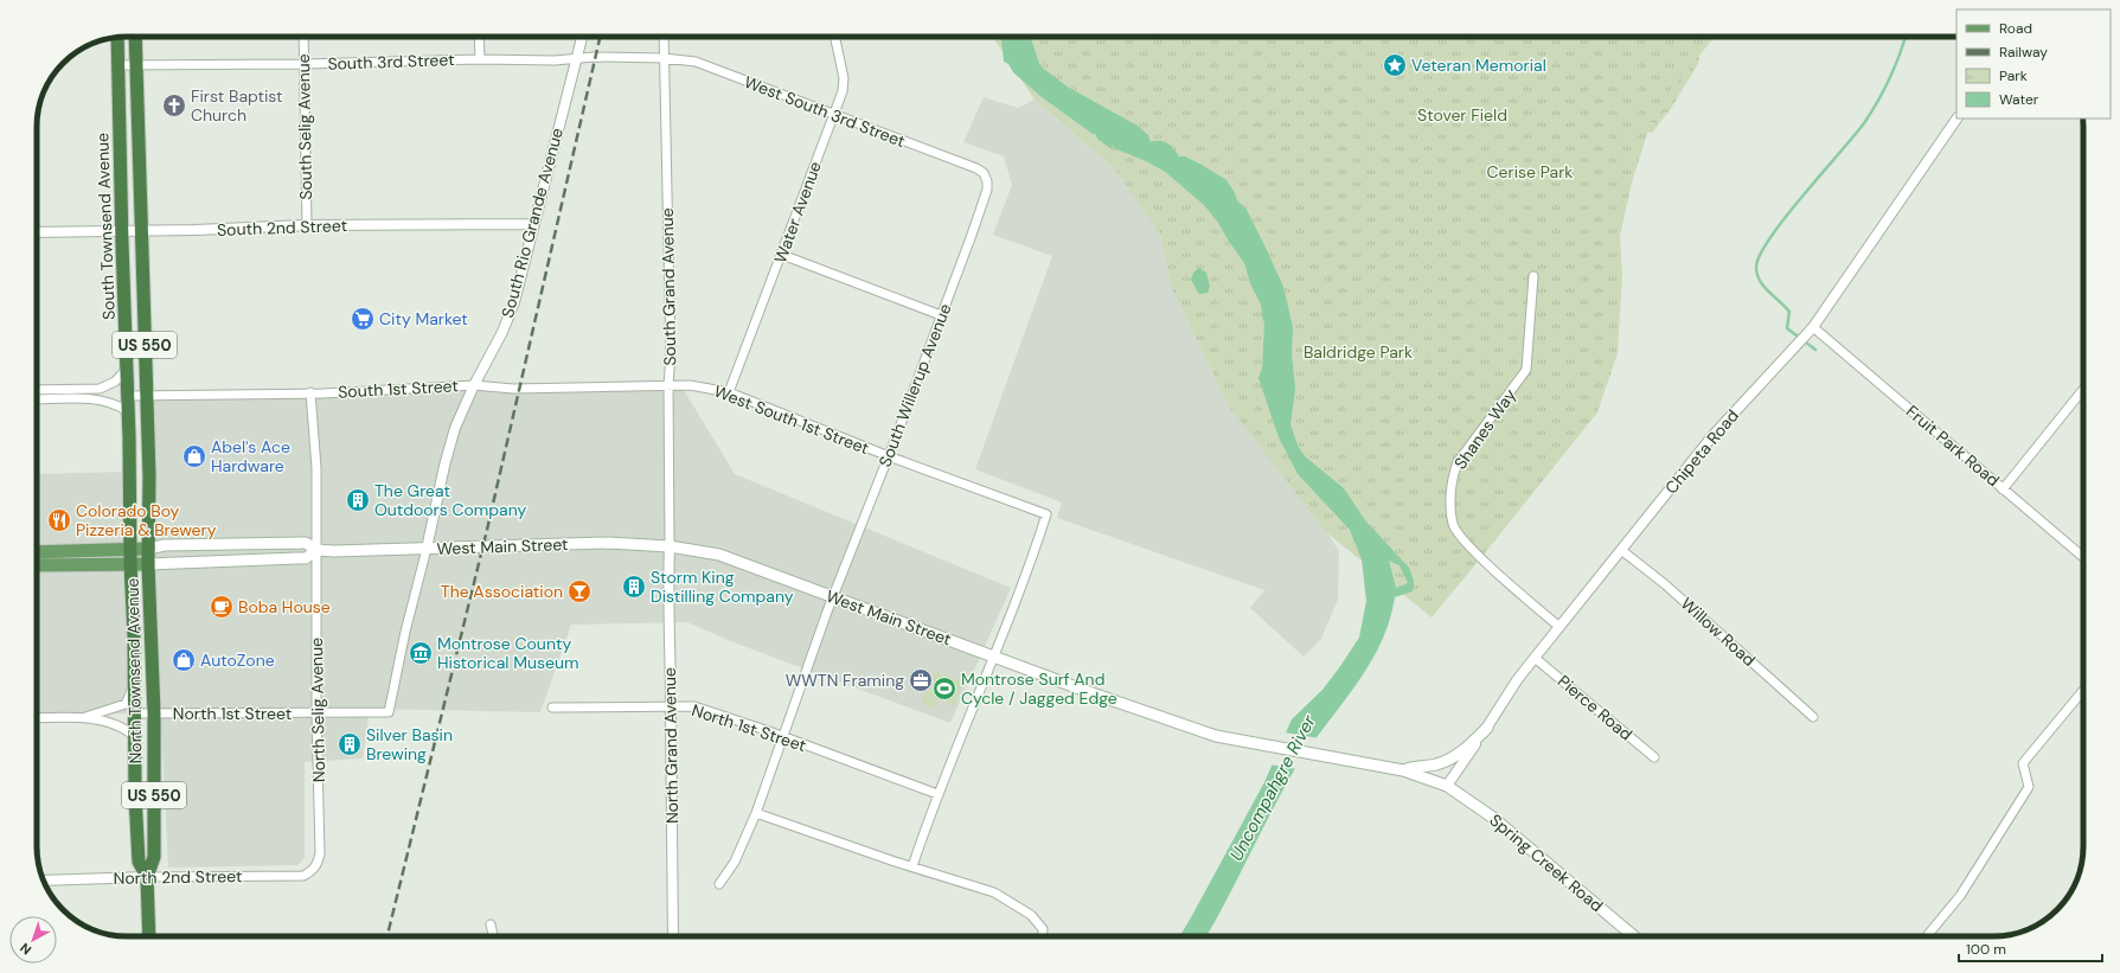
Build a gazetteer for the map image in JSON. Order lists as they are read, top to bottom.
{
  "streets": {
    "highway": ["South Townsend Avenue", "US 550", "North Townsend Avenue"],
    "main road": ["West Main Street", "Spring Creek Road"],
    "street": [
      "South 3rd Street",
      "West South 3rd Street",
      "South Selig Avenue",
      "Water Avenue",
      "South Rio Grande Avenue",
      "South 2nd Street",
      "South Grand Avenue",
      "South Willerup Avenue",
      "South 1st Street",
      "West South 1st Street",
      "Shanes Way",
      "Fruit Park Road",
      "Chipeta Road",
      "Willow Road",
      "Pierce Road",
      "North Selig Avenue",
      "North 1st Street",
      "North Grand Avenue",
      "North 2nd Street"
    ]
  },
  "crossings": [
    ["South 3rd Street", "West South 3rd Street"],
    ["South 3rd Street", "South Selig Avenue"],
    ["South 3rd Street", "South Rio Grande Avenue"],
    ["South 3rd Street", "South Townsend Avenue"],
    ["South 3rd Street", "South Grand Avenue"],
    ["South 3rd Street", "US 550"],
    ["West South 3rd Street", "Water Avenue"],
    ["West South 3rd Street", "South Grand Avenue"],
    ["West South 3rd Street", "South Willerup Avenue"],
    ["South Selig Avenue", "South 2nd Street"],
    ["Water Avenue", "West South 1st Street"],
    ["South Rio Grande Avenue", "South 2nd Street"],
    ["South Rio Grande Avenue", "South 1st Street"],
    ["South Rio Grande Avenue", "West Main Street"],
    ["South Rio Grande Avenue", "North 1st Street"],
    ["South Townsend Avenue", "South 2nd Street"],
    ["South Townsend Avenue", "South 1st Street"],
    ["South Townsend Avenue", "North Townsend Avenue"],
    ["South 2nd Street", "US 550"],
    ["South Grand Avenue", "South 1st Street"],
    ["South Grand Avenue", "West South 1st Street"],
    ["South Grand Avenue", "West Main Street"],
    ["South Grand Avenue", "North Grand Avenue"],
    ["US 550", "South 1st Street"],
    ["US 550", "West Main Street"],
    ["US 550", "North Townsend Avenue"],
    ["South Willerup Avenue", "West South 1st Street"],
    ["South Willerup Avenue", "West Main Street"],
    ["South Willerup Avenue", "North 1st Street"],
    ["South 1st Street", "West South 1st Street"],
    ["West South 1st Street", "West Main Street"],
    ["Shanes Way", "Chipeta Road"],
    ["Fruit Park Road", "Chipeta Road"],
    ["Chipeta Road", "West Main Street"],
    ["Chipeta Road", "Willow Road"],
    ["Chipeta Road", "Pierce Road"],
    ["Chipeta Road", "Spring Creek Road"],
    ["West Main Street", "North Townsend Avenue"],
    ["West Main Street", "North Selig Avenue"],
    ["West Main Street", "North 1st Street"],
    ["West Main Street", "North Grand Avenue"],
    ["West Main Street", "Spring Creek Road"],
    ["North Townsend Avenue", "North 1st Street"],
    ["North Townsend Avenue", "North 2nd Street"],
    ["North Selig Avenue", "North 1st Street"],
    ["North Selig Avenue", "North 2nd Street"],
    ["North 1st Street", "North Grand Avenue"]
  ],
  "water": ["Uncompahgre River"],
  "parks": ["Stover Field", "Cerise Park", "Baldridge Park"],
  "places": {
    "place": ["Veteran Memorial"],
    "church": ["First Baptist Church"],
    "supermarket": ["City Market"],
    "shop": ["Abel's Ace Hardware", "AutoZone"],
    "building": ["The Great Outdoors Company", "Storm King Distilling Company", "Silver Basin Brewing"],
    "restaurant": ["Colorado Boy Pizzeria & Brewery"],
    "bar": ["The Association"],
    "cafe": ["Boba House"],
    "museum": ["Montrose County Historical Museum"],
    "office": ["WWTN Framing"],
    "sports": ["Montrose Surf And Cycle / Jagged Edge"]
  },
  "legend": [
    "Road",
    "Railway",
    "Park",
    "Water"
  ],
  "scale_bar": "100 m",
  "north": "bottom left"
}
